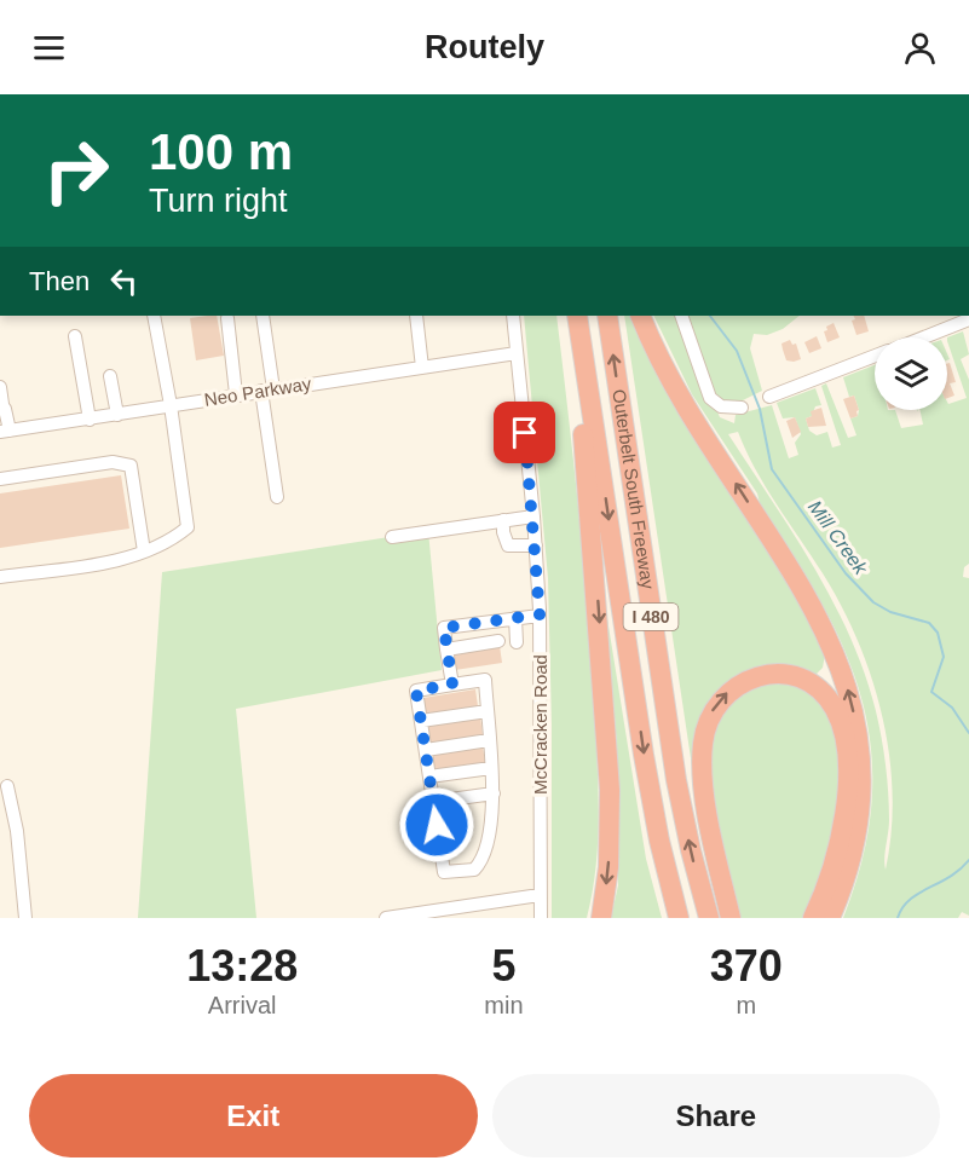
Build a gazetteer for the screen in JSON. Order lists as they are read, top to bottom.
{
  "streets": {
    "highway": ["Outerbelt South Freeway", "I 480"],
    "street": ["Neo Parkway", "McCracken Road"]
  },
  "crossings": [
    ["Neo Parkway", "McCracken Road"]
  ],
  "water": ["Mill Creek"],
  "page": {
    "header": "Routely",
    "turn": ["100 m", "Turn right"],
    "then": "Then",
    "eta": [
      "13:28",
      "Arrival",
      "5",
      "min",
      "370",
      "m"
    ],
    "buttons": ["Exit", "Share"]
  }
}
